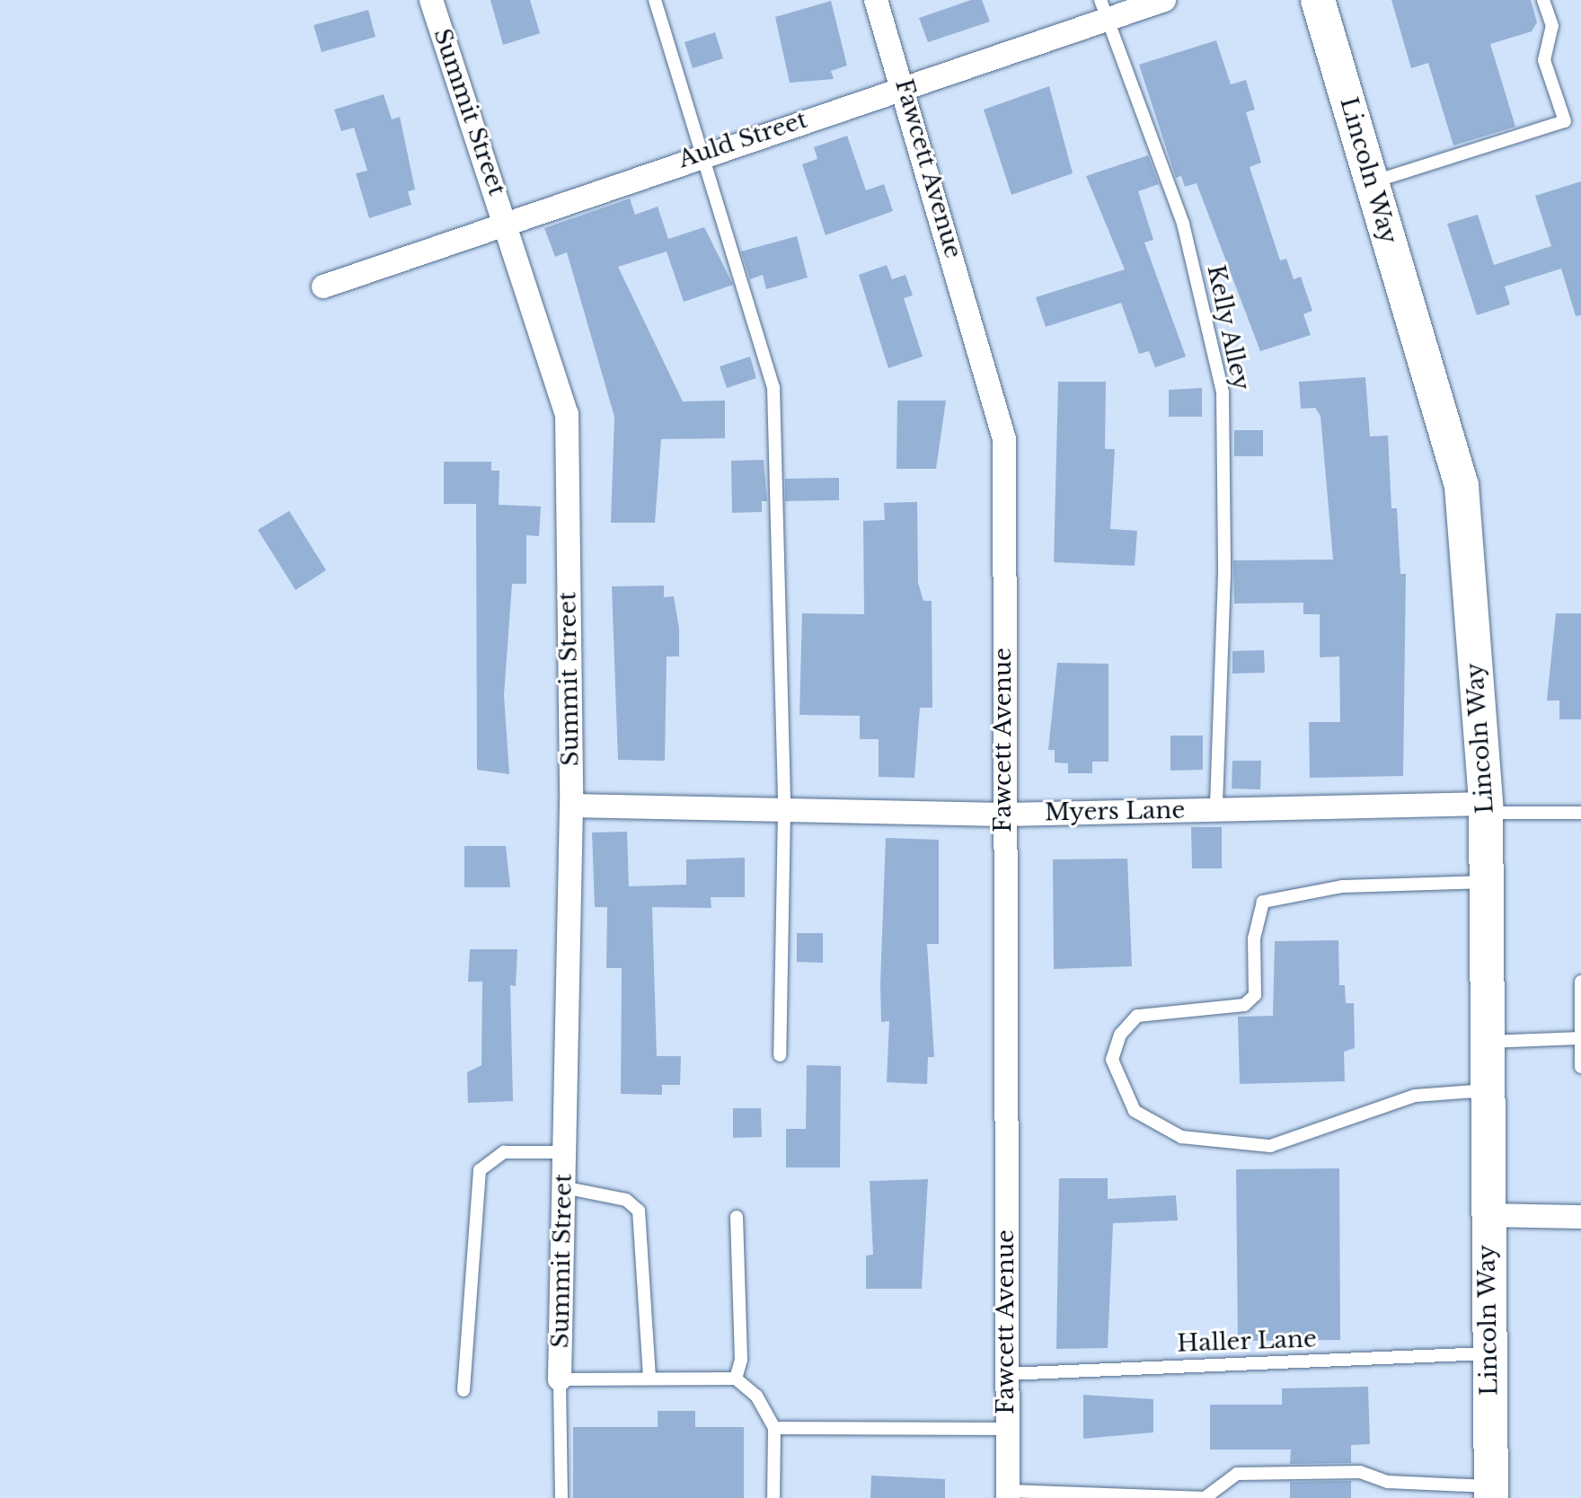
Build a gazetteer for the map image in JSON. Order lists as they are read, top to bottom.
{
  "streets": {
    "main road": ["Lincoln Way"],
    "street": [
      "Summit Street",
      "Auld Street",
      "Fawcett Avenue",
      "Myers Lane"
    ],
    "lane": ["Kelly Alley", "Haller Lane"]
  },
  "crossings": [
    ["Summit Street", "Auld Street"],
    ["Summit Street", "Myers Lane"],
    ["Auld Street", "Fawcett Avenue"],
    ["Auld Street", "Kelly Alley"],
    ["Fawcett Avenue", "Myers Lane"],
    ["Fawcett Avenue", "Haller Lane"],
    ["Lincoln Way", "Myers Lane"],
    ["Lincoln Way", "Haller Lane"],
    ["Kelly Alley", "Myers Lane"]
  ]
}
